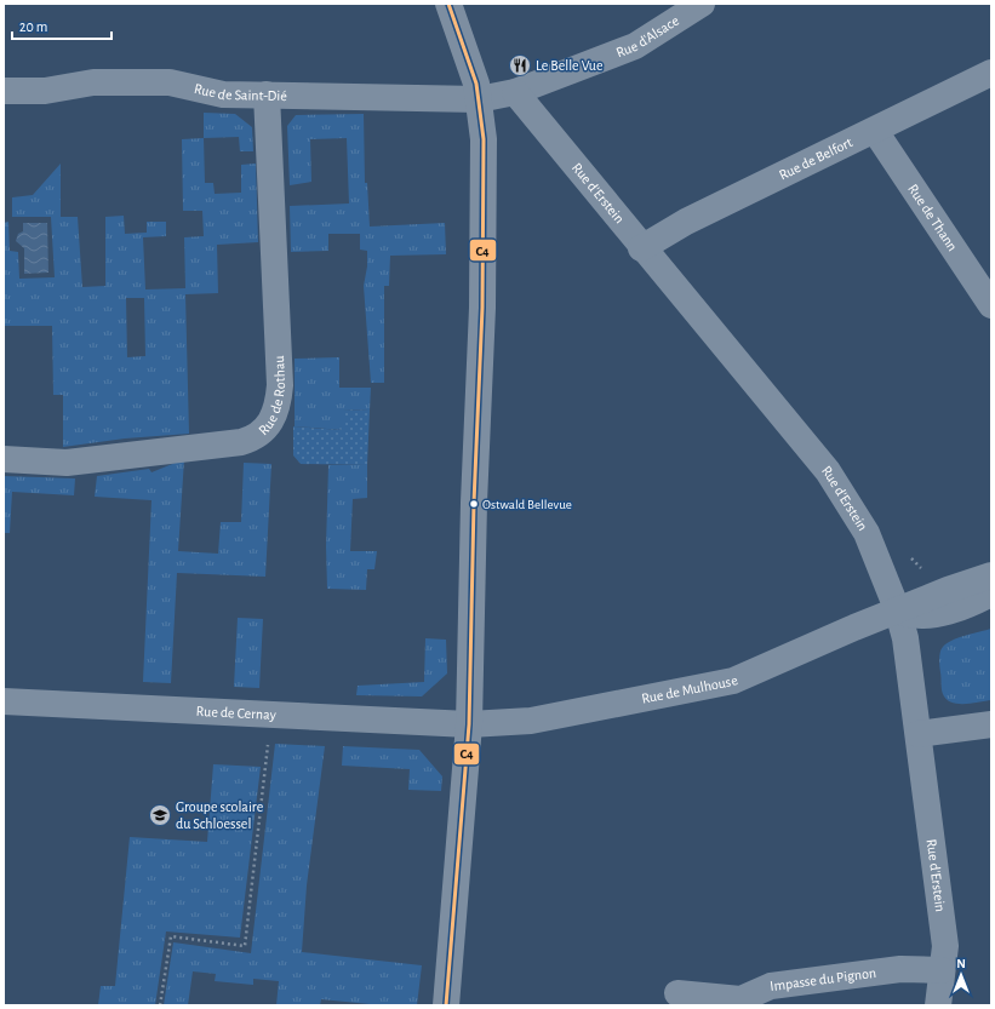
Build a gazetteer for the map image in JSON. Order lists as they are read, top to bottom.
{
  "streets": {
    "street": [
      "Rue d'Alsace",
      "Rue de Saint-Dié",
      "Rue de Belfort",
      "Rue d'Erstein",
      "Rue de Thann",
      "Rue de Rothau",
      "Rue de Mulhouse",
      "Rue de Cernay",
      "Impasse du Pignon"
    ]
  },
  "crossings": [
    ["Rue d'Alsace", "Rue de Saint-Dié"],
    ["Rue d'Alsace", "Rue d'Erstein"],
    ["Rue de Saint-Dié", "Rue de Rothau"],
    ["Rue de Belfort", "Rue d'Erstein"],
    ["Rue de Belfort", "Rue de Thann"],
    ["Rue d'Erstein", "Rue de Mulhouse"],
    ["Rue d'Erstein", "Impasse du Pignon"],
    ["Rue de Mulhouse", "Rue de Cernay"]
  ],
  "places": {
    "restaurant": ["Le Belle Vue"],
    "other": ["Ostwald Bellevue"],
    "school or university": ["Groupe scolaire du Schloessel"]
  },
  "lines": ["transit line C4"],
  "scale_bar": "20 m",
  "north": "top"
}
